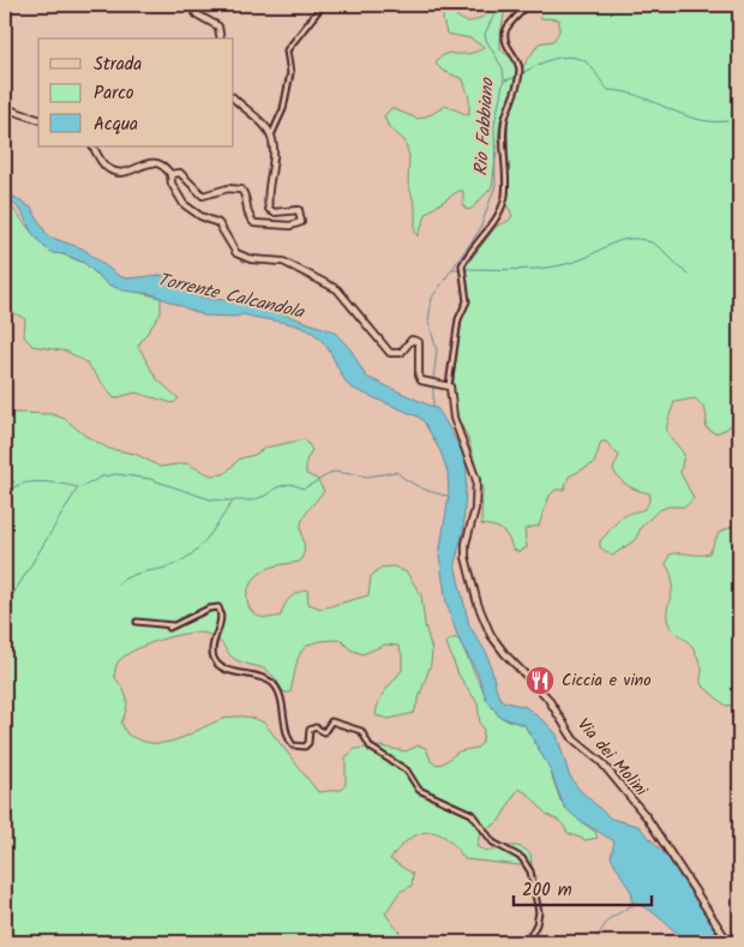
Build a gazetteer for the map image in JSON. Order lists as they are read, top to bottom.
{
  "streets": {
    "street": ["Via dei Molini"]
  },
  "water": ["Rio Fabbiano", "Torrente Calcandola"],
  "places": {
    "restaurant": ["Ciccia e vino"]
  },
  "legend": ["Strada", "Parco", "Acqua"],
  "scale_bar": "200 m"
}
